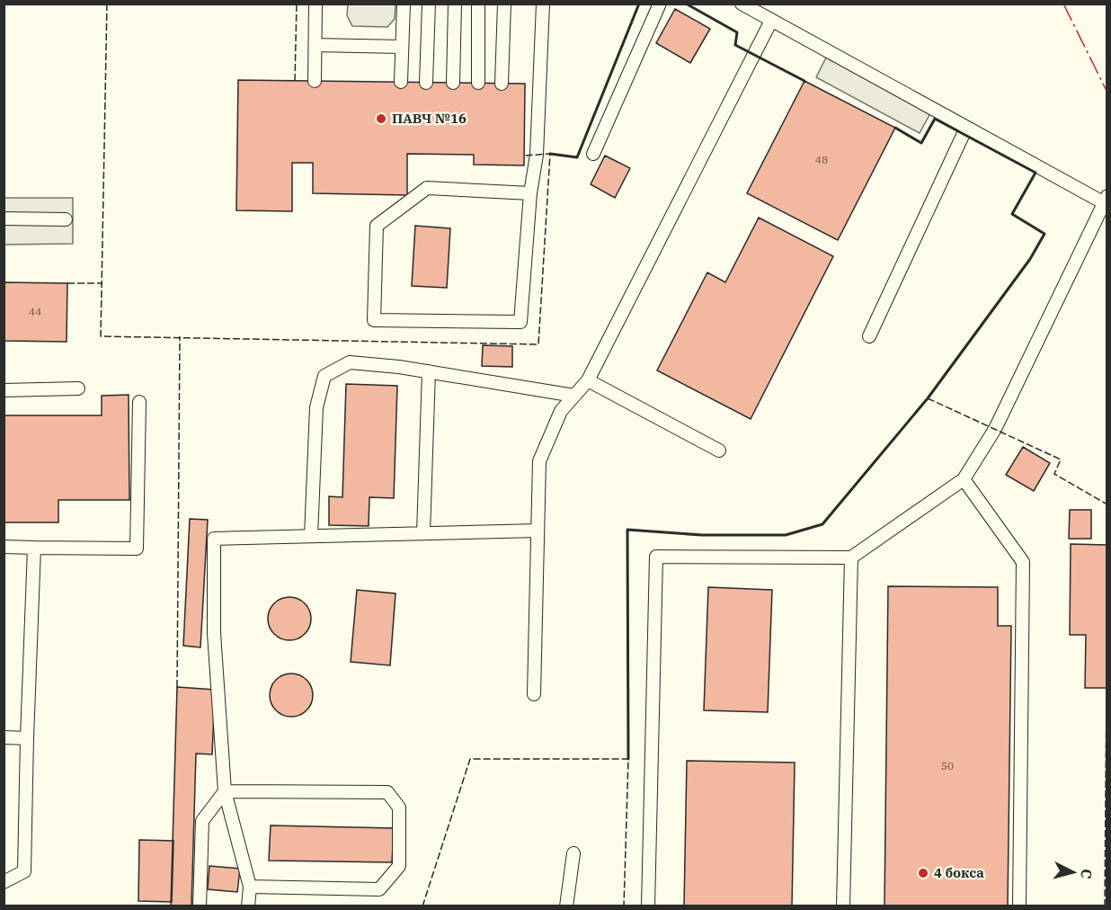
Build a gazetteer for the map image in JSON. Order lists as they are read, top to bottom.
{
  "places": ["ПАВЧ №16", "4 бокса"],
  "house_numbers": ["48", "44", "50"],
  "north": "right"
}
